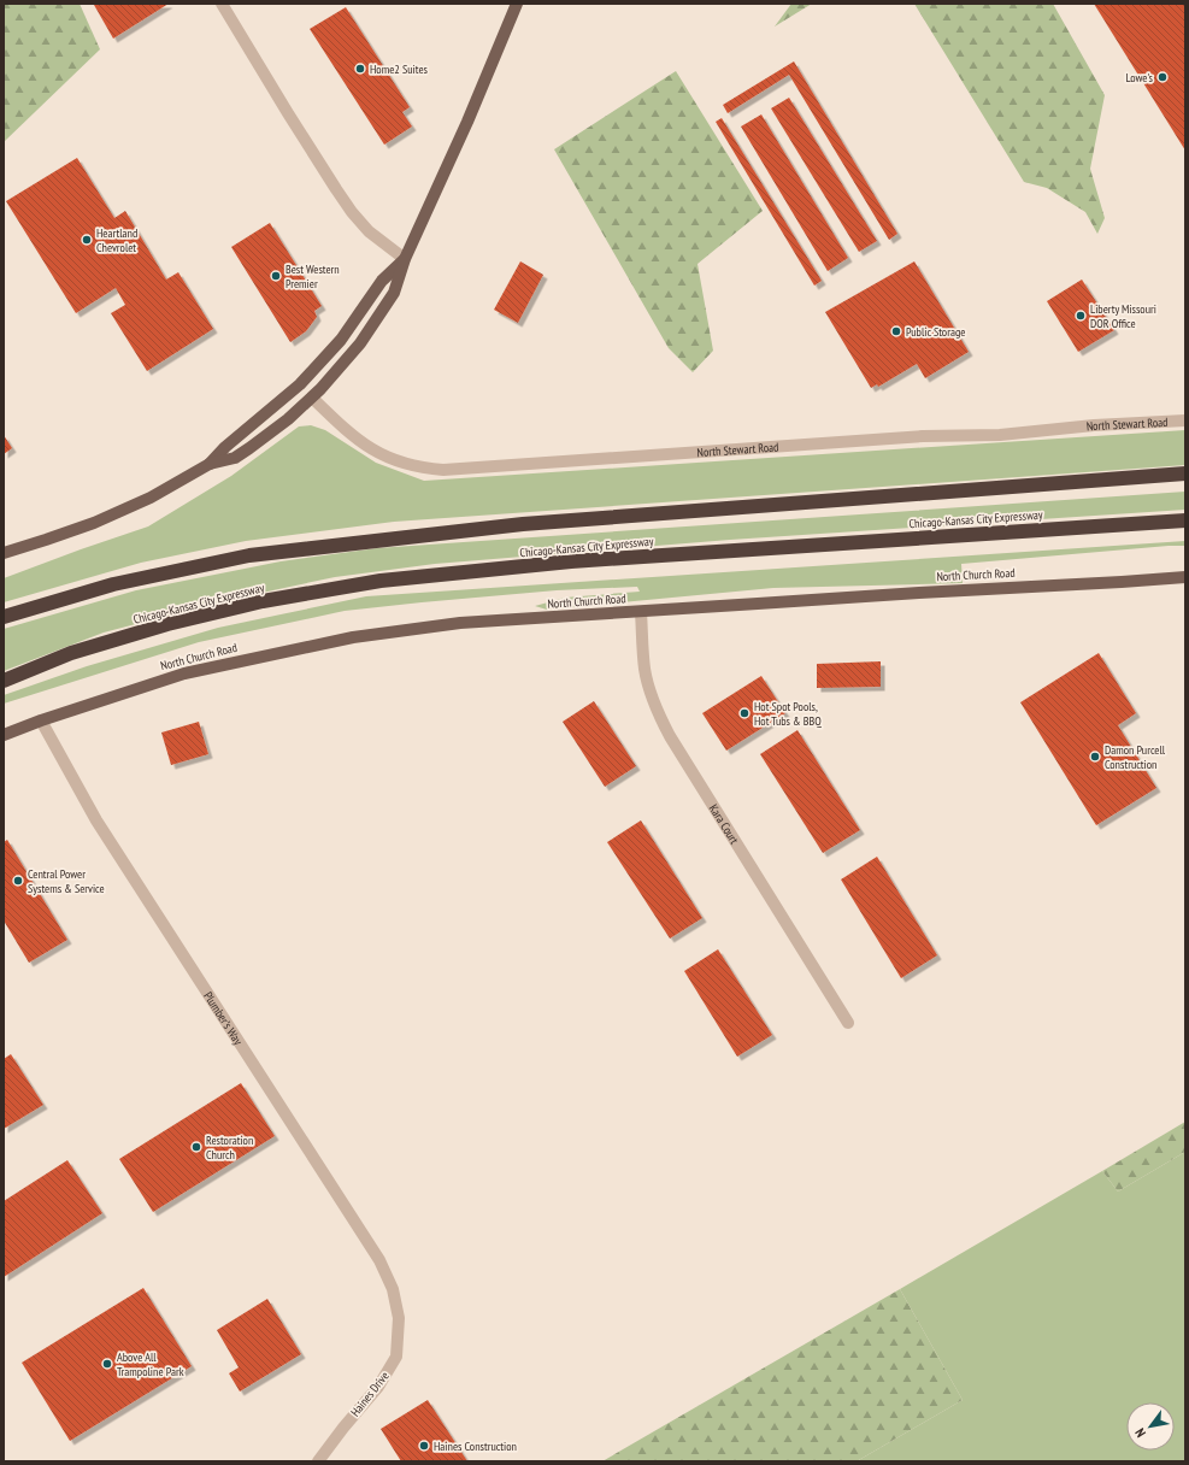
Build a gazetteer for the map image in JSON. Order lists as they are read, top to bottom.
{
  "streets": {
    "highway": ["Chicago-Kansas City Expressway"],
    "main road": ["North Church Road"],
    "street": [
      "North Stewart Road",
      "Kara Court",
      "Plumber's Way",
      "Haines Drive"
    ]
  },
  "crossings": [
    ["North Church Road", "Kara Court"],
    ["North Church Road", "Plumber's Way"],
    ["Plumber's Way", "Haines Drive"]
  ],
  "places": [
    "Home2 Suites",
    "Lowe's",
    "Heartland Chevrolet",
    "Best Western Premier",
    "Liberty Missouri DOR Office",
    "Public Storage",
    "Hot Spot Pools, Hot Tubs & BBQ",
    "Damon Purcell Construction",
    "Central Power Systems & Service",
    "Restoration Church",
    "Above All Trampoline Park",
    "Haines Construction"
  ],
  "north": "bottom left"
}
